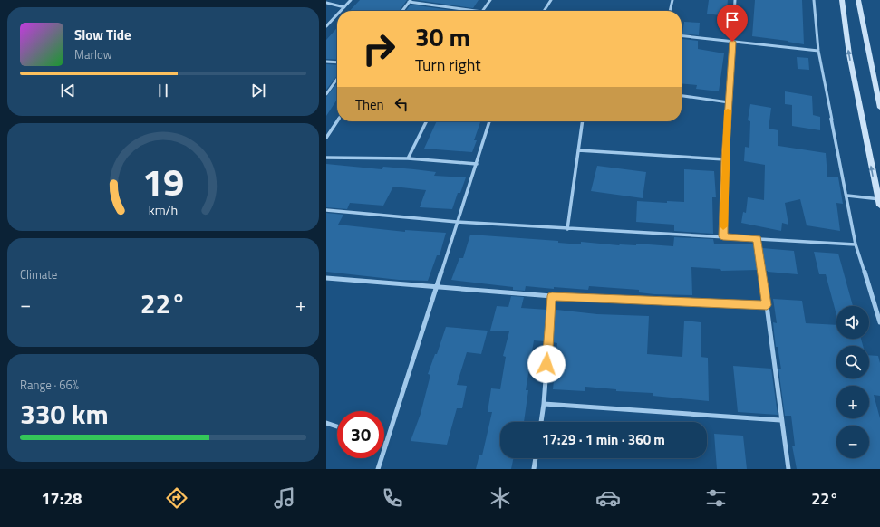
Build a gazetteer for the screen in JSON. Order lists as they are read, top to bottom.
{
  "page": {
    "turn": ["30 m", "Turn right"],
    "song": ["Slow Tide", "Marlow"],
    "then": "Then",
    "tile": [
      "Climate",
      ["Range · 66%", "330 km"]
    ],
    "heat": ["−", "22°", "+"],
    "map_buttons": ["+", "−"],
    "limit": "30",
    "trip": "17:29 · 1 min · 360 m",
    "tabs": ["17:28", "22°"],
    "gauge": ["19", "km/h"]
  }
}
